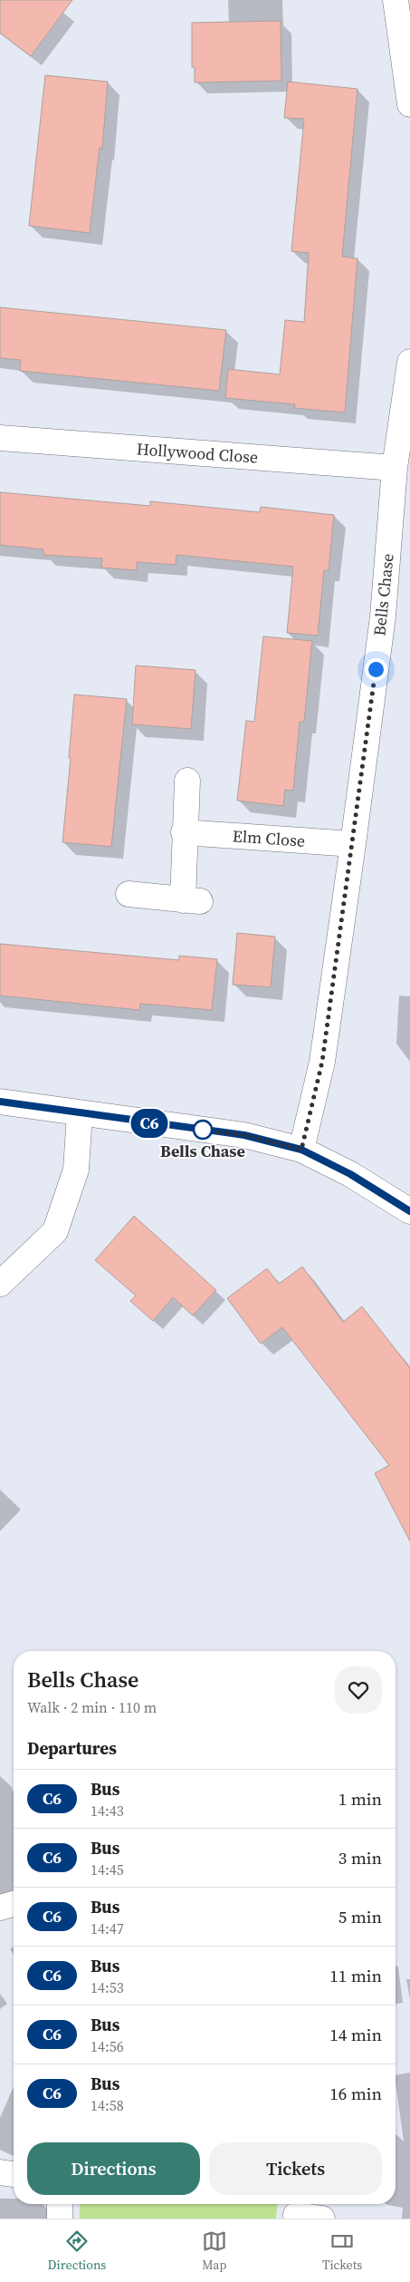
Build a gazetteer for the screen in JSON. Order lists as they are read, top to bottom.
{
  "streets": {
    "street": ["Hollywood Close", "Bells Chase", "Elm Close"]
  },
  "crossings": [
    ["Hollywood Close", "Bells Chase"],
    ["Bells Chase", "Elm Close"]
  ],
  "places": ["Bells Chase"],
  "lines": ["bus line C6"],
  "page": {
    "on_map": "C6",
    "heading": [
      ["Bells Chase", "Walk · 2 min · 110 m"],
      "Departures"
    ],
    "list": [
      {
        "mark": "C6",
        "name": "Bus",
        "note": "14:43",
        "value": "1 min"
      },
      {
        "mark": "C6",
        "name": "Bus",
        "note": "14:45",
        "value": "3 min"
      },
      {
        "mark": "C6",
        "name": "Bus",
        "note": "14:47",
        "value": "5 min"
      },
      {
        "mark": "C6",
        "name": "Bus",
        "note": "14:53",
        "value": "11 min"
      },
      {
        "mark": "C6",
        "name": "Bus",
        "note": "14:56",
        "value": "14 min"
      },
      {
        "mark": "C6",
        "name": "Bus",
        "note": "14:58",
        "value": "16 min"
      }
    ],
    "buttons": ["Directions", "Tickets"],
    "tabs": ["Directions", "Map", "Tickets"]
  }
}
